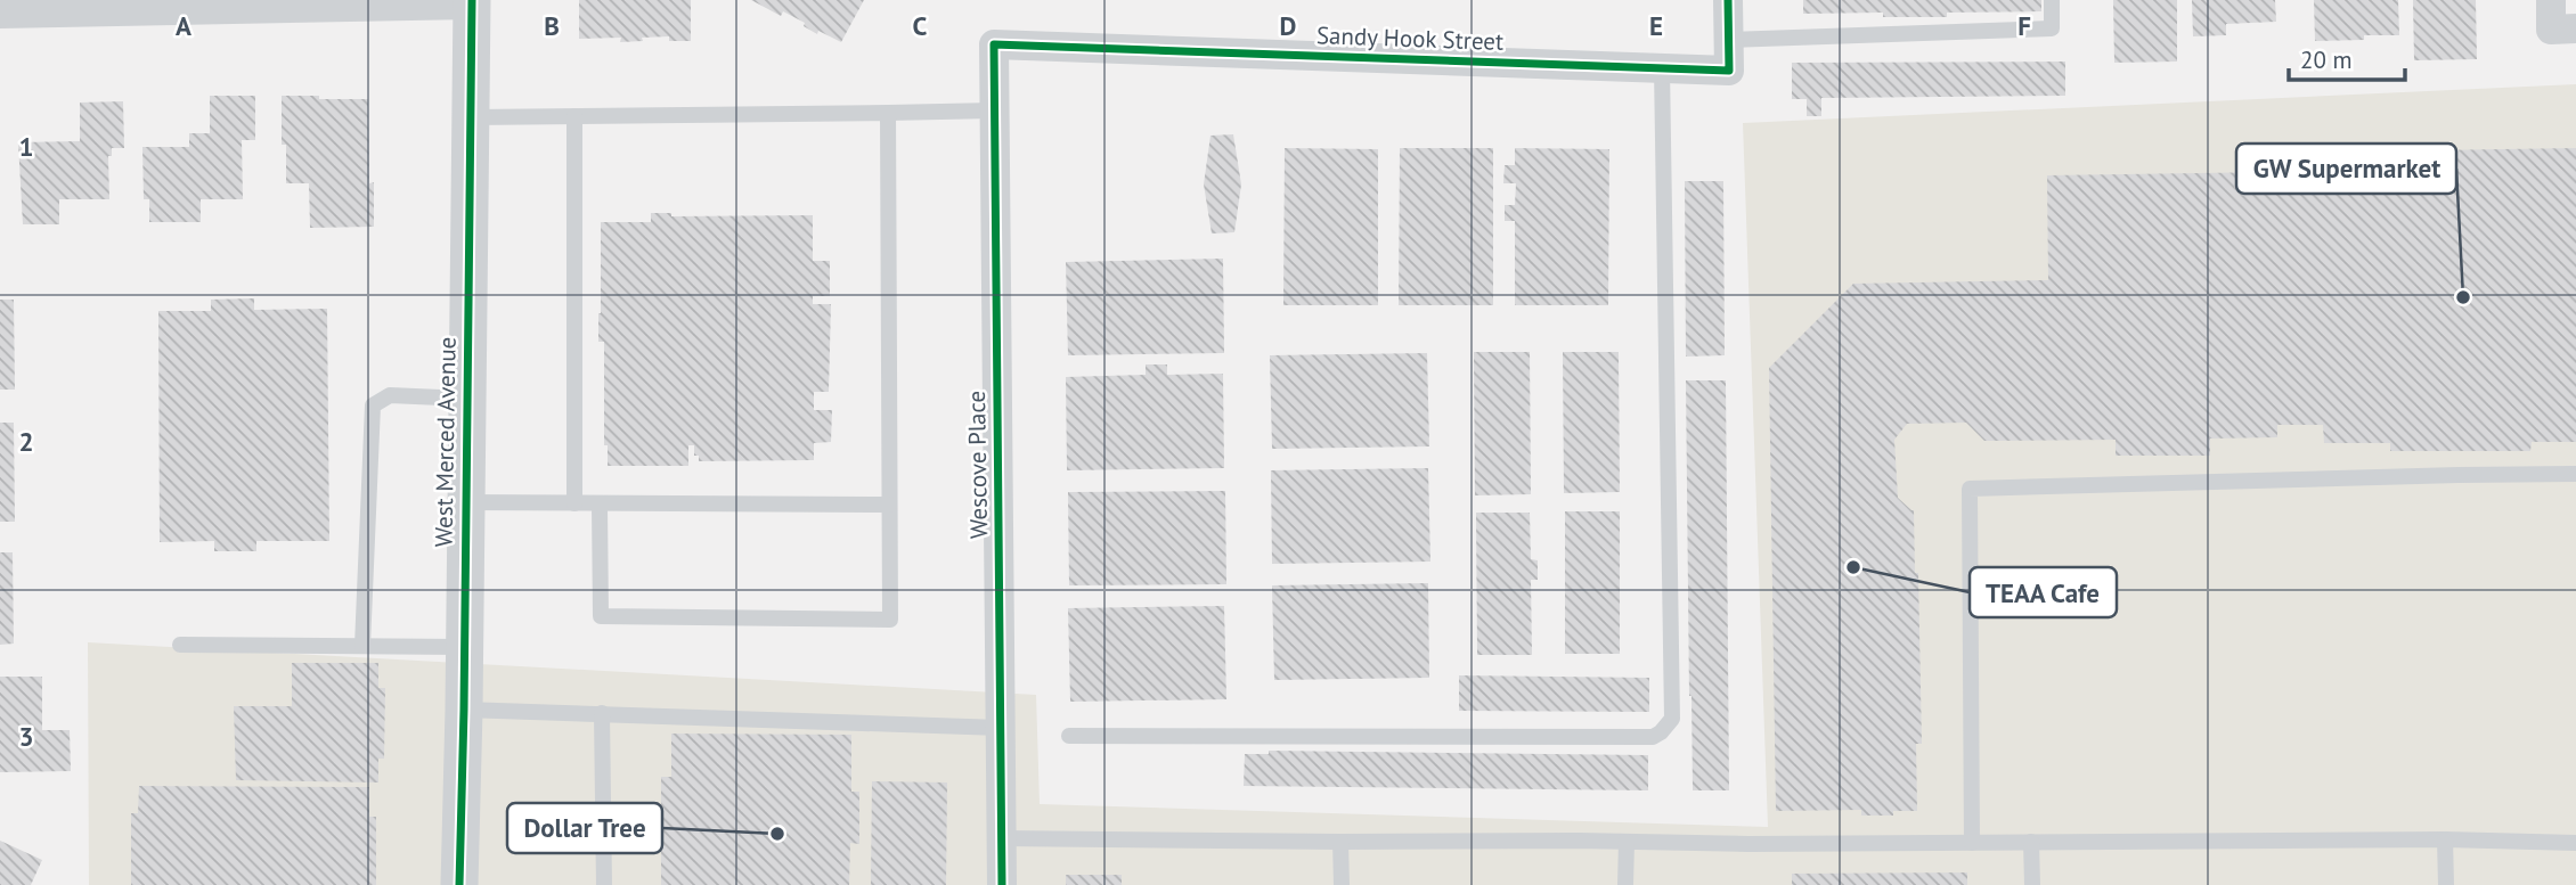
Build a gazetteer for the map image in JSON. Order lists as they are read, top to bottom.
{
  "streets": {
    "street": ["Sandy Hook Street", "West Merced Avenue", "Wescove Place"]
  },
  "crossings": [
    ["Sandy Hook Street", "Wescove Place"]
  ],
  "places": ["GW Supermarket", "TEAA Cafe", "Dollar Tree"],
  "scale_bar": "20 m",
  "grid": {
    "columns": [
      "A",
      "B",
      "C",
      "D",
      "E",
      "F"
    ],
    "rows": ["1", "2", "3"]
  }
}
